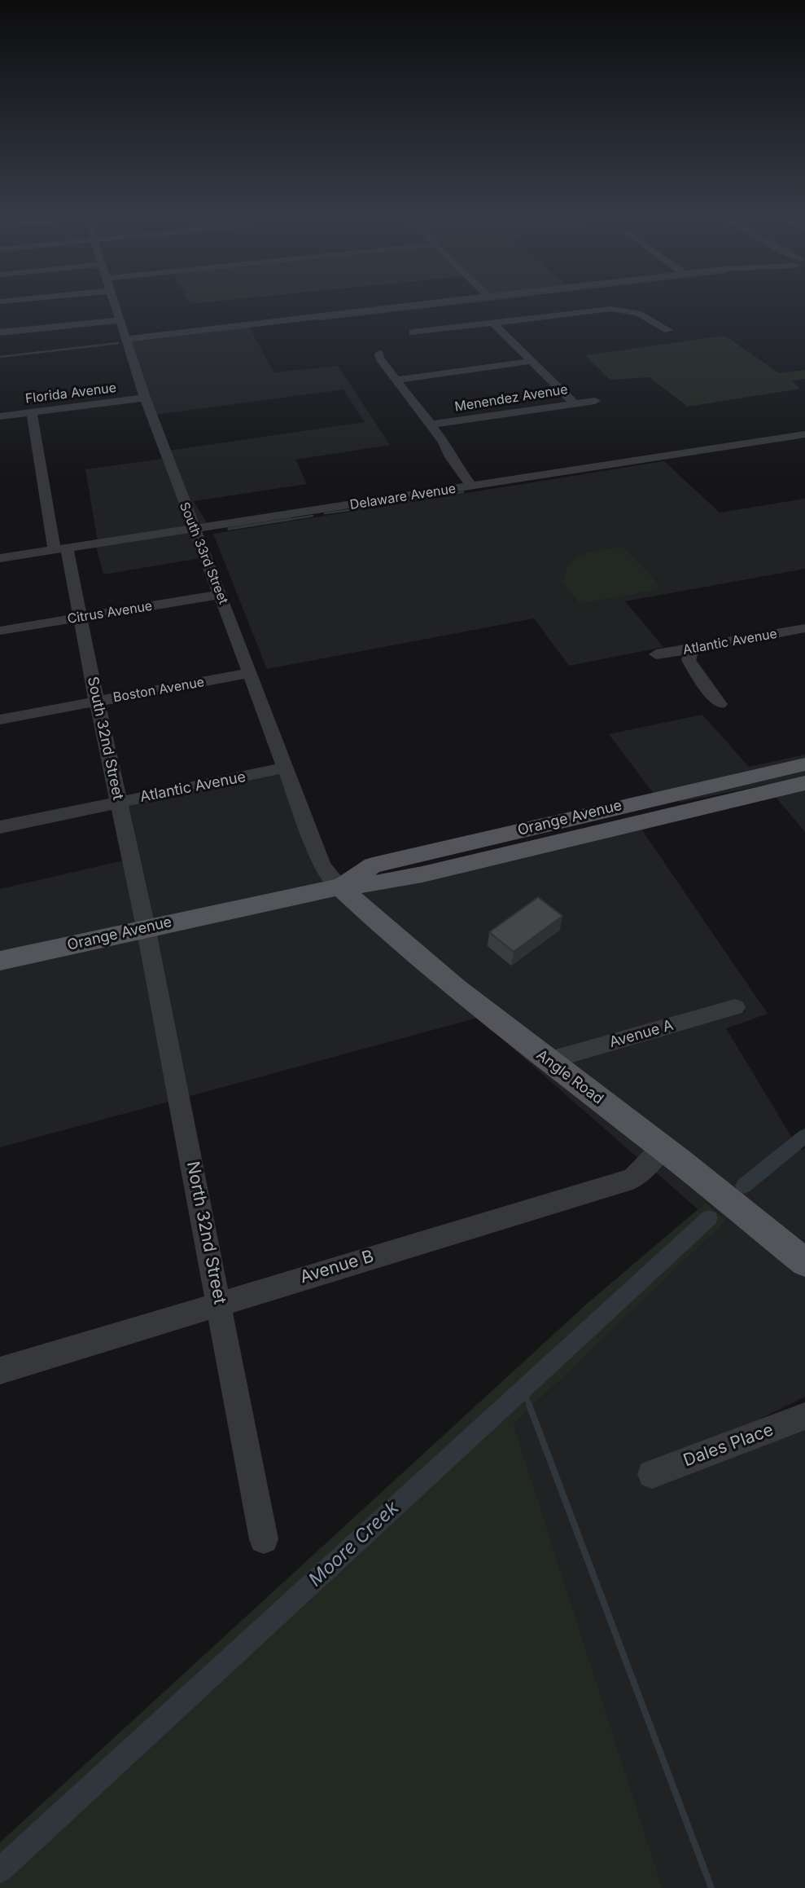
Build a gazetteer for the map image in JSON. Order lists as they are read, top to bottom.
{
  "streets": {
    "main road": ["Orange Avenue", "Angle Road"],
    "street": [
      "Florida Avenue",
      "Menendez Avenue",
      "Delaware Avenue",
      "South 33rd Street",
      "Citrus Avenue",
      "Atlantic Avenue",
      "Boston Avenue",
      "South 32nd Street",
      "Avenue A",
      "North 32nd Street",
      "Avenue B",
      "Dales Place"
    ]
  },
  "crossings": [
    ["Florida Avenue", "South 33rd Street"],
    ["Florida Avenue", "South 32nd Street"],
    ["Delaware Avenue", "South 33rd Street"],
    ["Delaware Avenue", "South 32nd Street"],
    ["South 33rd Street", "Citrus Avenue"],
    ["South 33rd Street", "Atlantic Avenue"],
    ["South 33rd Street", "Boston Avenue"],
    ["South 33rd Street", "Orange Avenue"],
    ["South 33rd Street", "Angle Road"],
    ["Citrus Avenue", "South 32nd Street"],
    ["Atlantic Avenue", "South 32nd Street"],
    ["Boston Avenue", "South 32nd Street"],
    ["South 32nd Street", "Orange Avenue"],
    ["South 32nd Street", "North 32nd Street"],
    ["Orange Avenue", "Angle Road"],
    ["Orange Avenue", "North 32nd Street"],
    ["Avenue A", "Angle Road"],
    ["Angle Road", "Avenue B"],
    ["North 32nd Street", "Avenue B"]
  ],
  "water": ["Moore Creek"]
}
